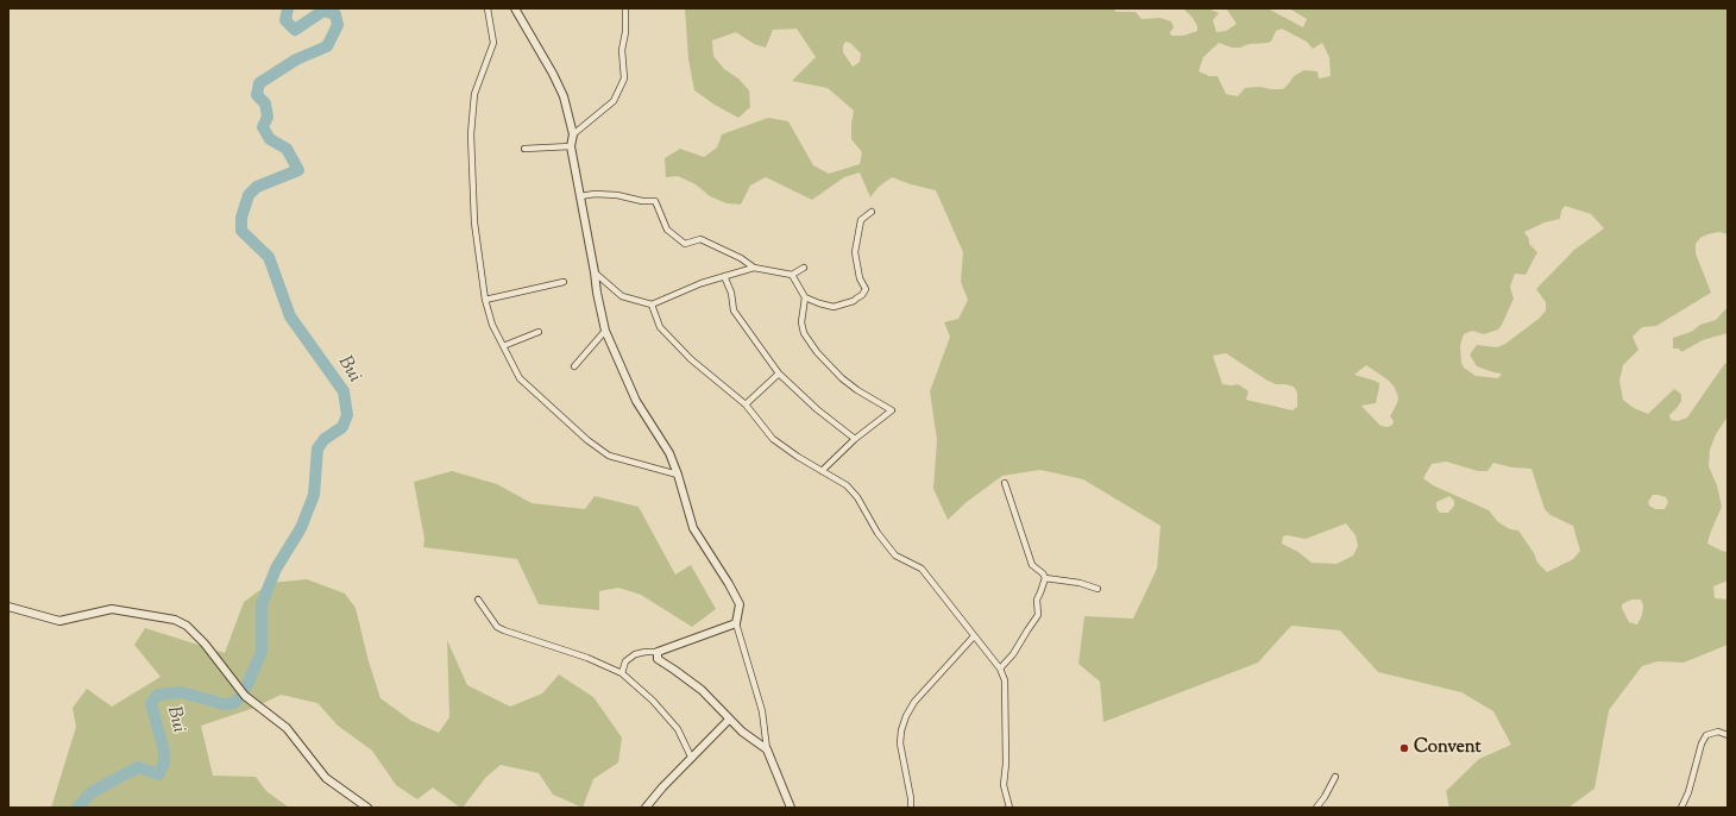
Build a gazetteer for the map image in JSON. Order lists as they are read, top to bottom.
{
  "water": ["Bui"],
  "places": ["Convent"]
}
